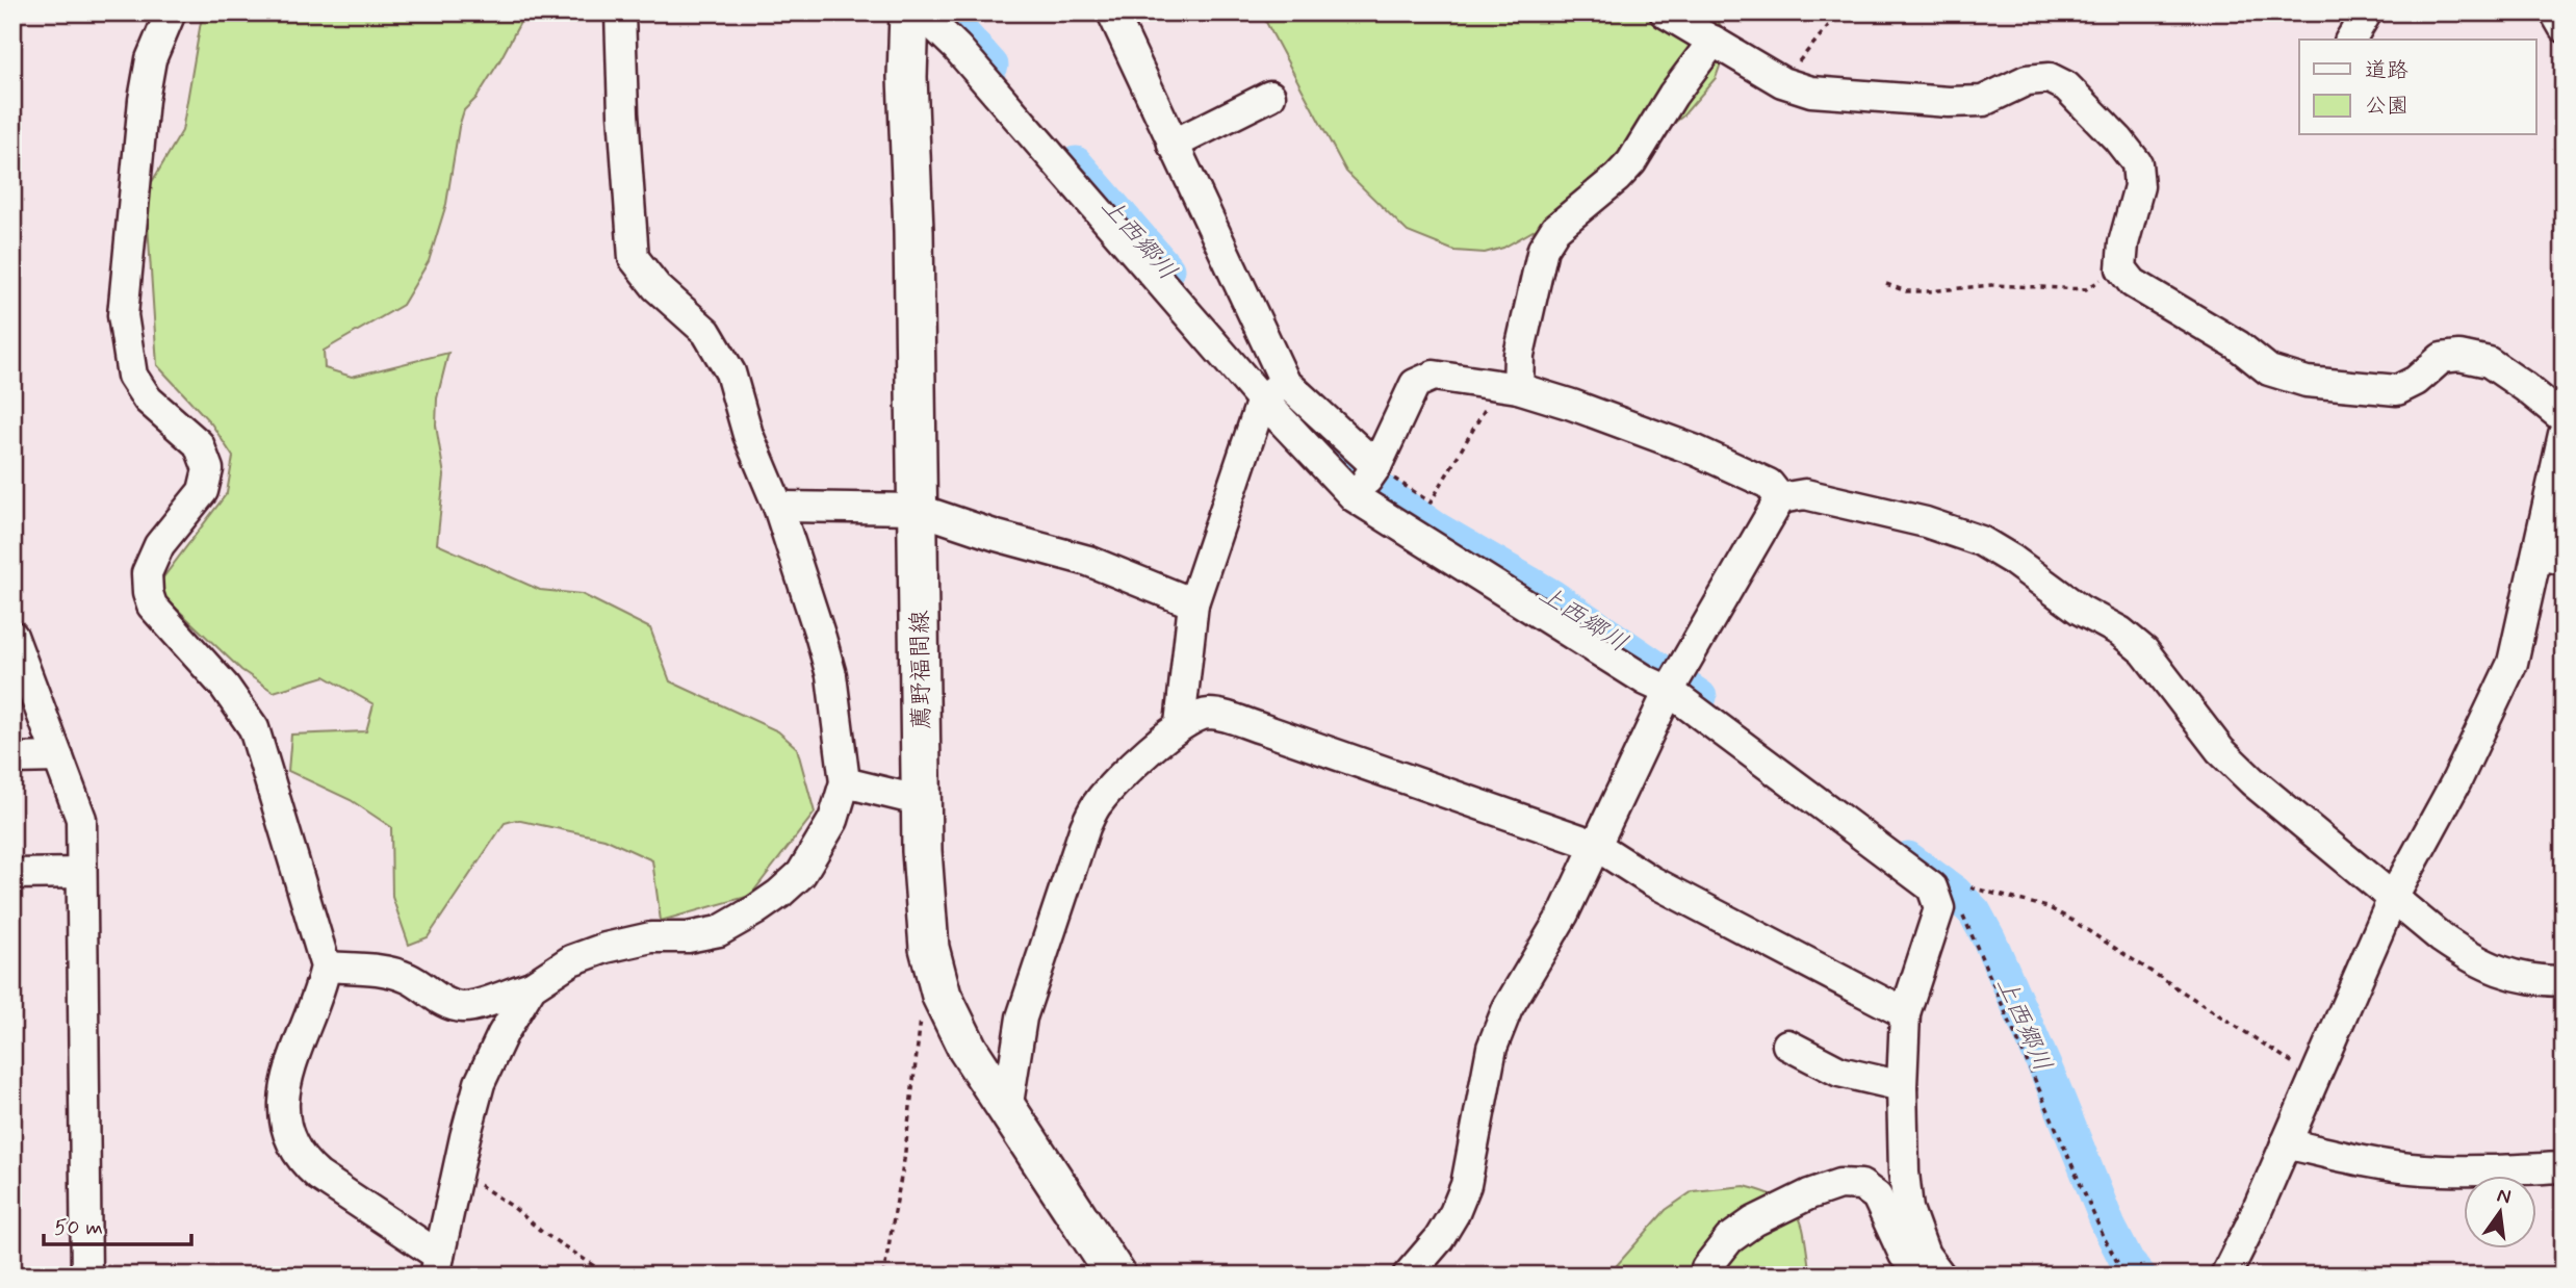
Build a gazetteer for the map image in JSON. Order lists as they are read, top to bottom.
{
  "streets": {
    "main road": ["薦野福間線"]
  },
  "water": ["上西郷川"],
  "legend": ["道路", "公園"],
  "scale_bar": "50 m",
  "north": "top"
}
